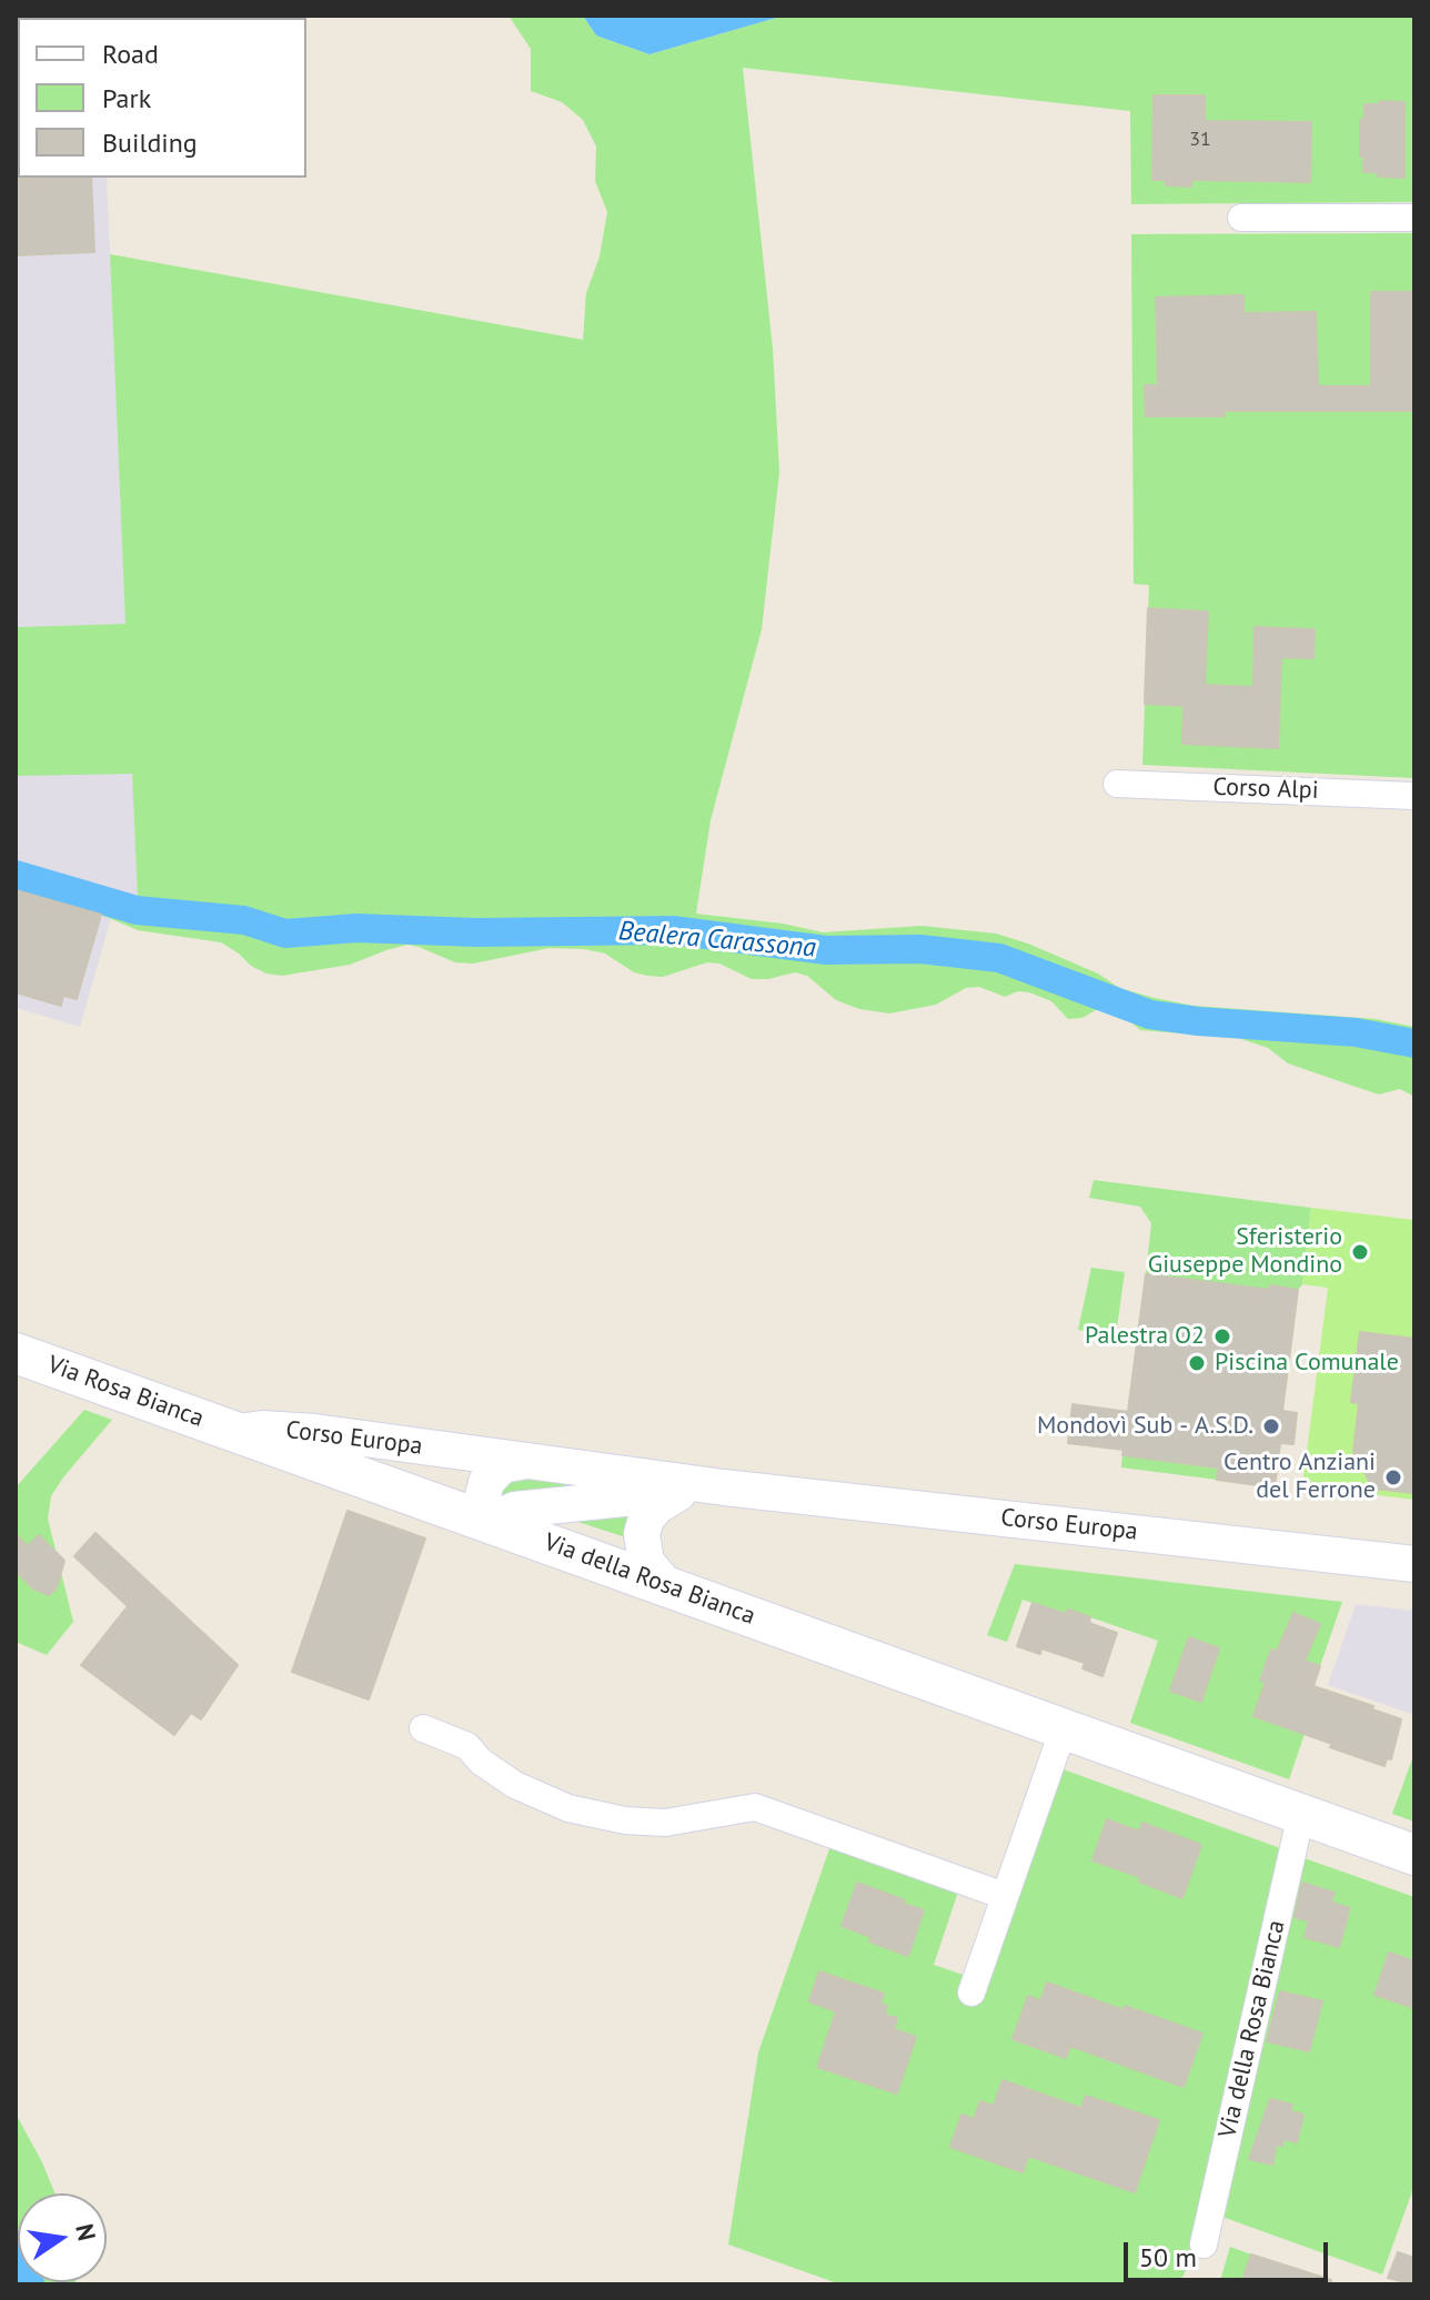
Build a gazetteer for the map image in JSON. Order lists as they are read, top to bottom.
{
  "streets": {
    "main road": ["Via Rosa Bianca", "Via della Rosa Bianca"],
    "street": ["Corso Alpi", "Corso Europa"]
  },
  "crossings": [
    ["Via Rosa Bianca", "Corso Europa"],
    ["Via Rosa Bianca", "Via della Rosa Bianca"],
    ["Corso Europa", "Via della Rosa Bianca"]
  ],
  "water": ["Bealera Carassona"],
  "places": [
    "Sferisterio Giuseppe Mondino",
    "Palestra O2",
    "Piscina Comunale",
    "Mondovì Sub - A.S.D.",
    "Centro Anziani del Ferrone"
  ],
  "house_numbers": ["31"],
  "legend": ["Road", "Park", "Building"],
  "scale_bar": "50 m",
  "north": "right"
}
